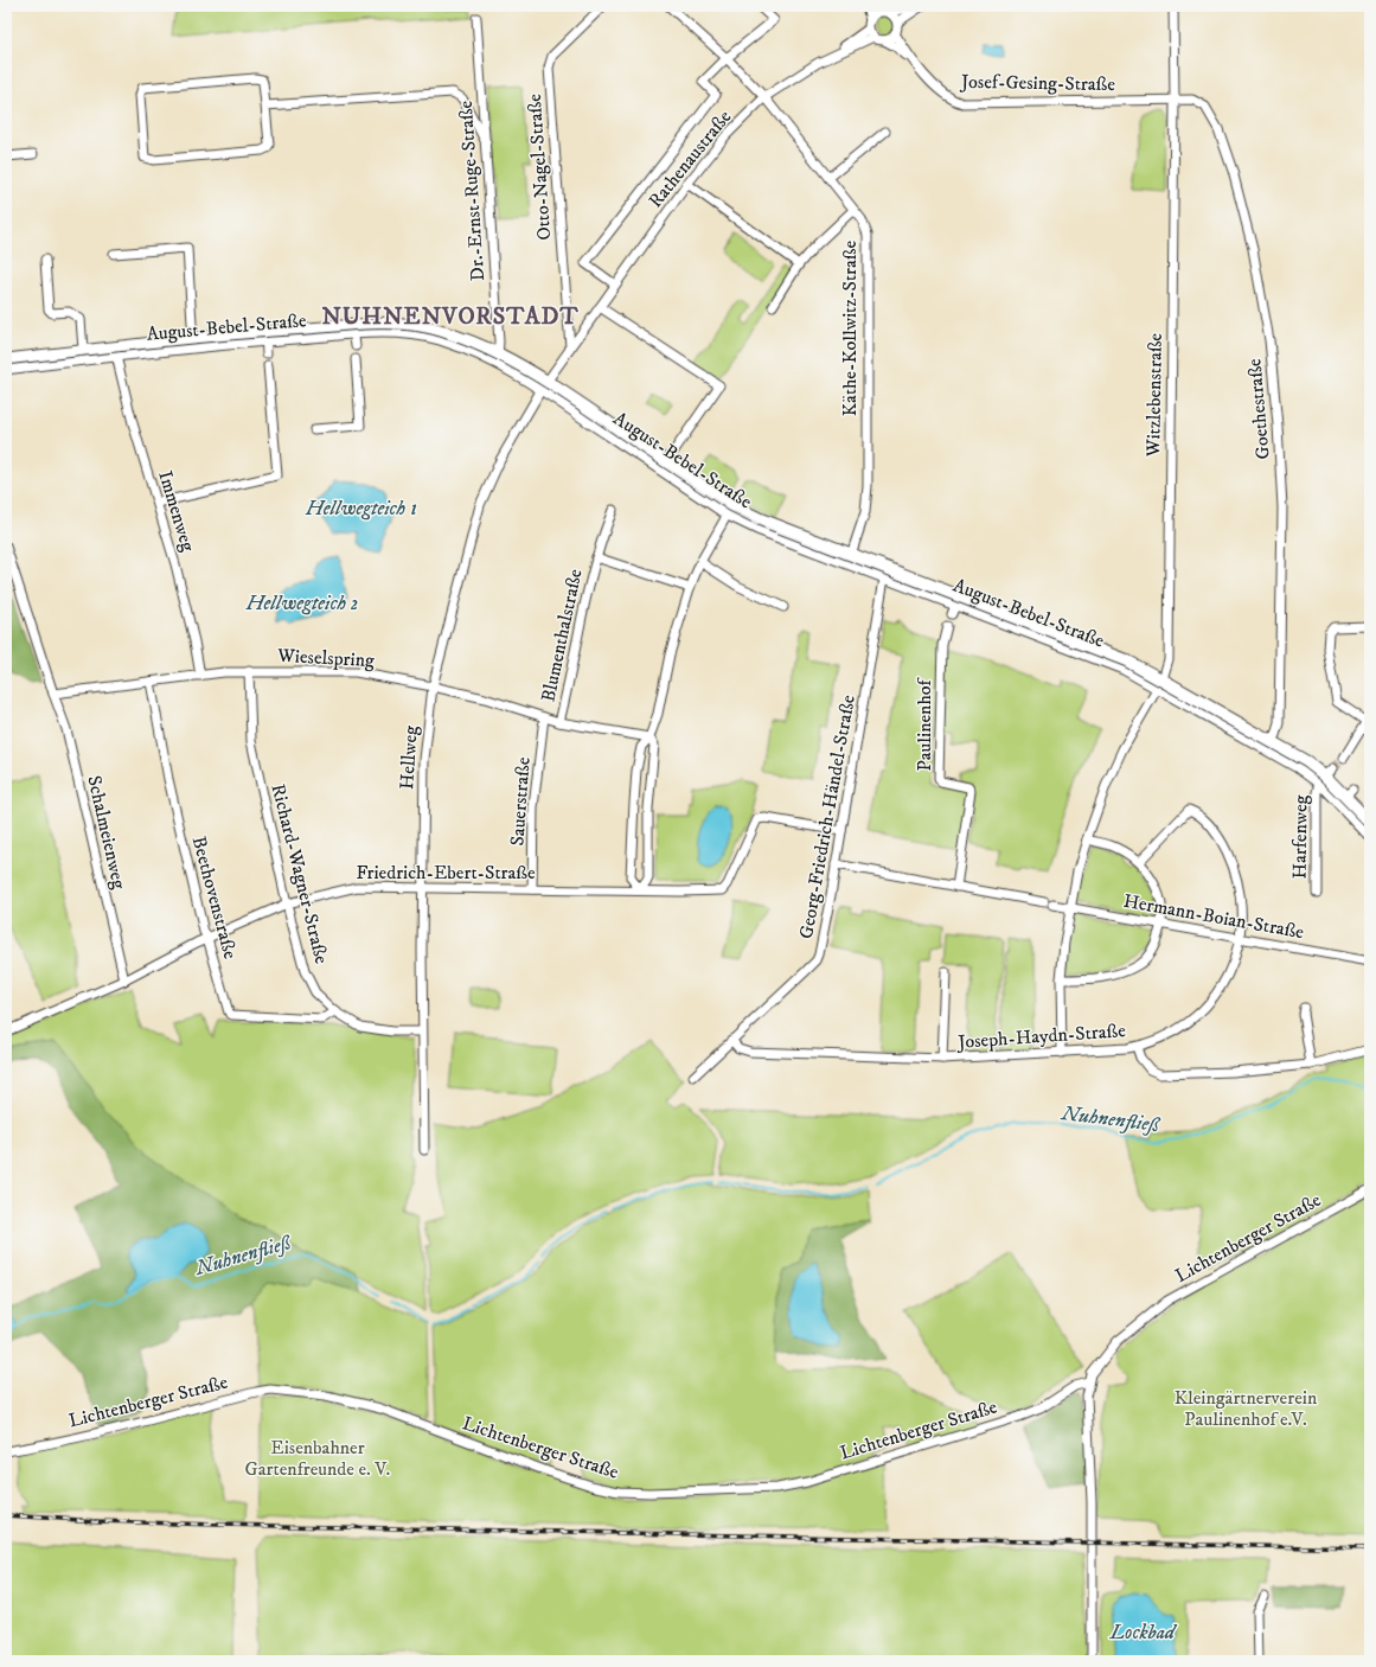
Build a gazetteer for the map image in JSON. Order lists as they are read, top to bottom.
{
  "streets": {
    "street": [
      "Josef-Gesing-Straße",
      "Rathenaustraße",
      "Otto-Nagel-Straße",
      "Dr.-Ernst-Ruge-Straße",
      "August-Bebel-Straße",
      "Käthe-Kollwitz-Straße",
      "Witzlebenstraße",
      "Goethestraße",
      "Immenweg",
      "Blumenthalstraße",
      "Wieselspring",
      "Paulinenhof",
      "Hellweg",
      "Sauerstraße",
      "Georg-Friedrich-Händel-Straße",
      "Schalmeienweg",
      "Harfenweg",
      "Friedrich-Ebert-Straße",
      "Richard-Wagner-Straße",
      "Beethovenstraße",
      "Hermann-Boian-Straße",
      "Joseph-Haydn-Straße",
      "Lichtenberger Straße"
    ]
  },
  "crossings": [
    ["Josef-Gesing-Straße", "Rathenaustraße"],
    ["Josef-Gesing-Straße", "Witzlebenstraße"],
    ["Josef-Gesing-Straße", "Goethestraße"],
    ["Rathenaustraße", "Otto-Nagel-Straße"],
    ["Rathenaustraße", "August-Bebel-Straße"],
    ["Rathenaustraße", "Käthe-Kollwitz-Straße"],
    ["Rathenaustraße", "Hellweg"],
    ["Dr.-Ernst-Ruge-Straße", "August-Bebel-Straße"],
    ["August-Bebel-Straße", "Käthe-Kollwitz-Straße"],
    ["August-Bebel-Straße", "Witzlebenstraße"],
    ["August-Bebel-Straße", "Goethestraße"],
    ["August-Bebel-Straße", "Immenweg"],
    ["August-Bebel-Straße", "Hellweg"],
    ["August-Bebel-Straße", "Georg-Friedrich-Händel-Straße"],
    ["August-Bebel-Straße", "Harfenweg"],
    ["Witzlebenstraße", "Goethestraße"],
    ["Witzlebenstraße", "Hermann-Boian-Straße"],
    ["Witzlebenstraße", "Joseph-Haydn-Straße"],
    ["Immenweg", "Wieselspring"],
    ["Blumenthalstraße", "Wieselspring"],
    ["Wieselspring", "Hellweg"],
    ["Wieselspring", "Sauerstraße"],
    ["Wieselspring", "Schalmeienweg"],
    ["Wieselspring", "Richard-Wagner-Straße"],
    ["Wieselspring", "Beethovenstraße"],
    ["Paulinenhof", "Hermann-Boian-Straße"],
    ["Hellweg", "Friedrich-Ebert-Straße"],
    ["Hellweg", "Richard-Wagner-Straße"],
    ["Sauerstraße", "Friedrich-Ebert-Straße"],
    ["Georg-Friedrich-Händel-Straße", "Friedrich-Ebert-Straße"],
    ["Georg-Friedrich-Händel-Straße", "Hermann-Boian-Straße"],
    ["Georg-Friedrich-Händel-Straße", "Joseph-Haydn-Straße"],
    ["Schalmeienweg", "Friedrich-Ebert-Straße"],
    ["Friedrich-Ebert-Straße", "Richard-Wagner-Straße"],
    ["Friedrich-Ebert-Straße", "Beethovenstraße"],
    ["Richard-Wagner-Straße", "Beethovenstraße"]
  ],
  "districts": ["NUHNENVORSTADT"],
  "water": [
    "Hellwegteich 1",
    "Hellwegteich 2",
    "Nuhnenfließ",
    "Lockbad"
  ],
  "parks": ["Kleingärtnerverein Paulinenhof e.V.", "Eisenbahner Gartenfreunde e. V."]
}
